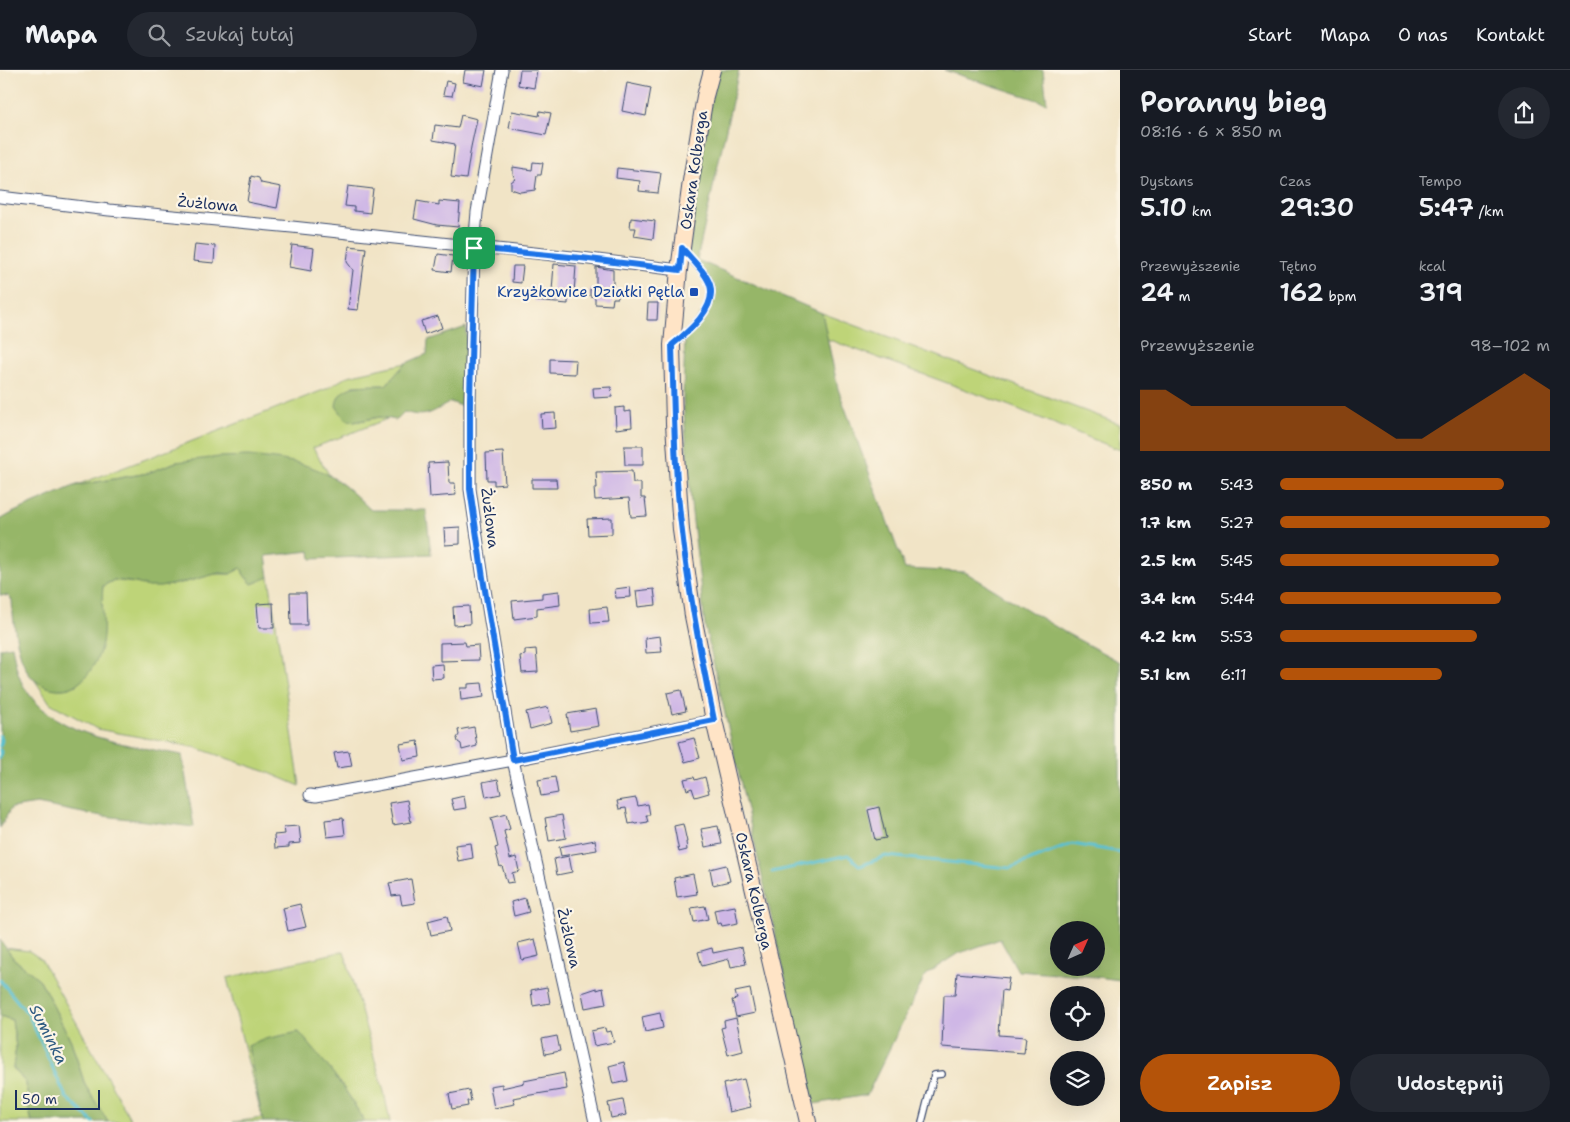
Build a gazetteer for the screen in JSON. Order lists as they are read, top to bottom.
{
  "streets": {
    "main road": ["Oskara Kolberga"],
    "street": ["Żużlowa"]
  },
  "crossings": [
    ["Oskara Kolberga", "Żużlowa"]
  ],
  "water": ["Suminka"],
  "places": {
    "transit": ["Krzyżkowice Działki Pętla"]
  },
  "scale_bar": "50 m",
  "north": "top right",
  "page": {
    "header": "Mapa",
    "search": "Szukaj tutaj",
    "nav": [
      "Start",
      "Mapa",
      "O nas",
      "Kontakt"
    ],
    "heading": ["Poranny bieg", "08:16 · 6 × 850 m"],
    "stats": [
      ["Dystans", "5.10 km"],
      ["Czas", "29:30"],
      ["Tempo", "5:47 /km"],
      ["Przewyższenie", "24 m"],
      ["Tętno", "162 bpm"],
      ["kcal", "319"]
    ],
    "chart": ["Przewyższenie", "98–102 m"],
    "list": [
      {
        "name": "850 m",
        "note": "5:43"
      },
      {
        "name": "1.7 km",
        "note": "5:27"
      },
      {
        "name": "2.5 km",
        "note": "5:45"
      },
      {
        "name": "3.4 km",
        "note": "5:44"
      },
      {
        "name": "4.2 km",
        "note": "5:53"
      },
      {
        "name": "5.1 km",
        "note": "6:11"
      }
    ],
    "buttons": ["Zapisz", "Udostępnij"],
    "scale": "50 m"
  }
}
